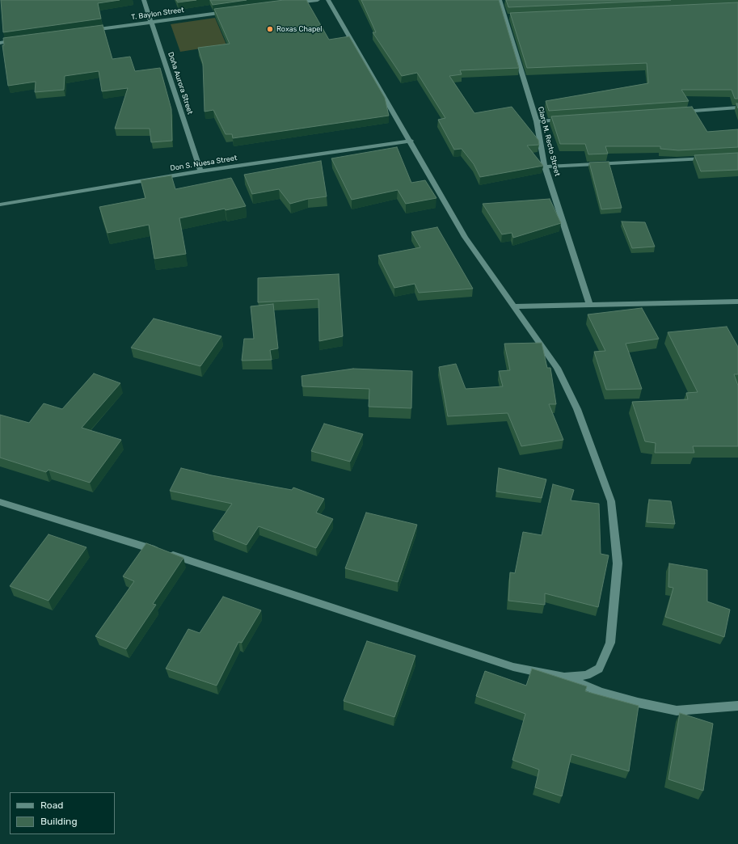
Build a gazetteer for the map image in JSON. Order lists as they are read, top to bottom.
{
  "streets": {
    "street": [
      "T. Baylon Street",
      "Doña Aurora Street",
      "Claro M. Recto Street",
      "Don S. Nuesa Street"
    ]
  },
  "crossings": [
    ["T. Baylon Street", "Doña Aurora Street"],
    ["Doña Aurora Street", "Don S. Nuesa Street"]
  ],
  "places": ["Roxas Chapel"],
  "legend": ["Road", "Building"]
}
